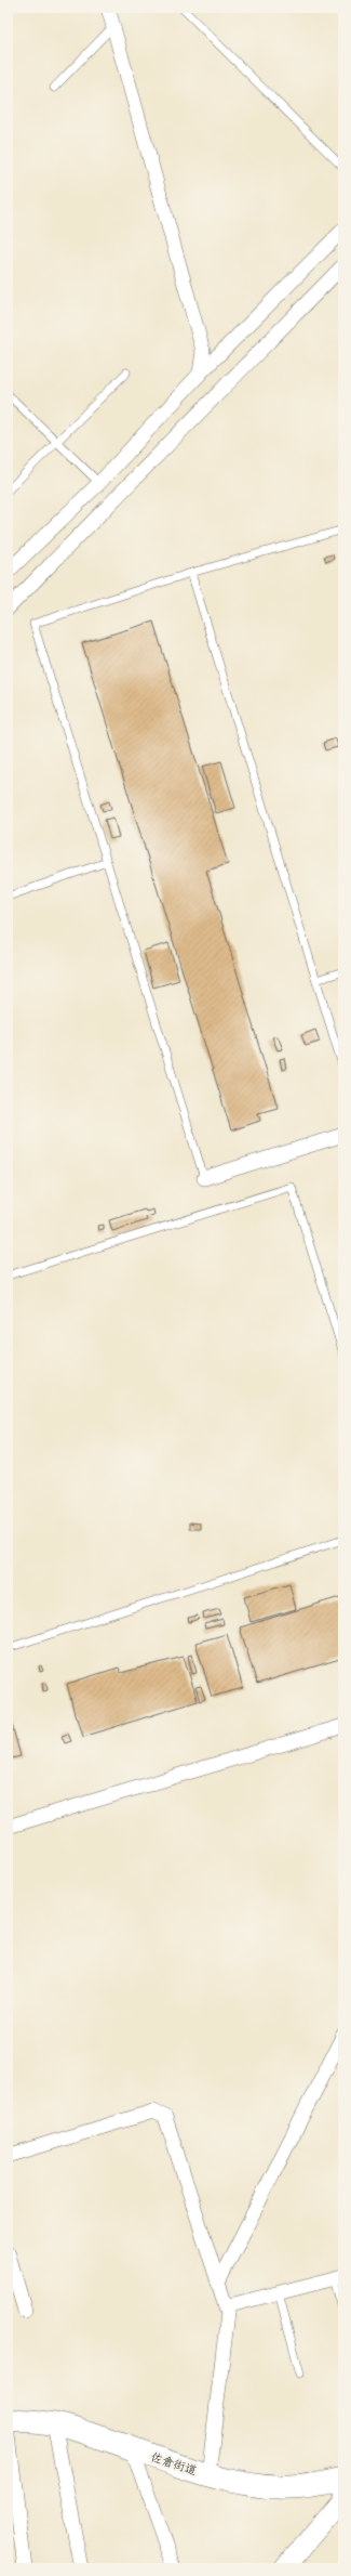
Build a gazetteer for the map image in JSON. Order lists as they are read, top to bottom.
{
  "streets": {
    "main road": ["佐倉街道"]
  }
}
